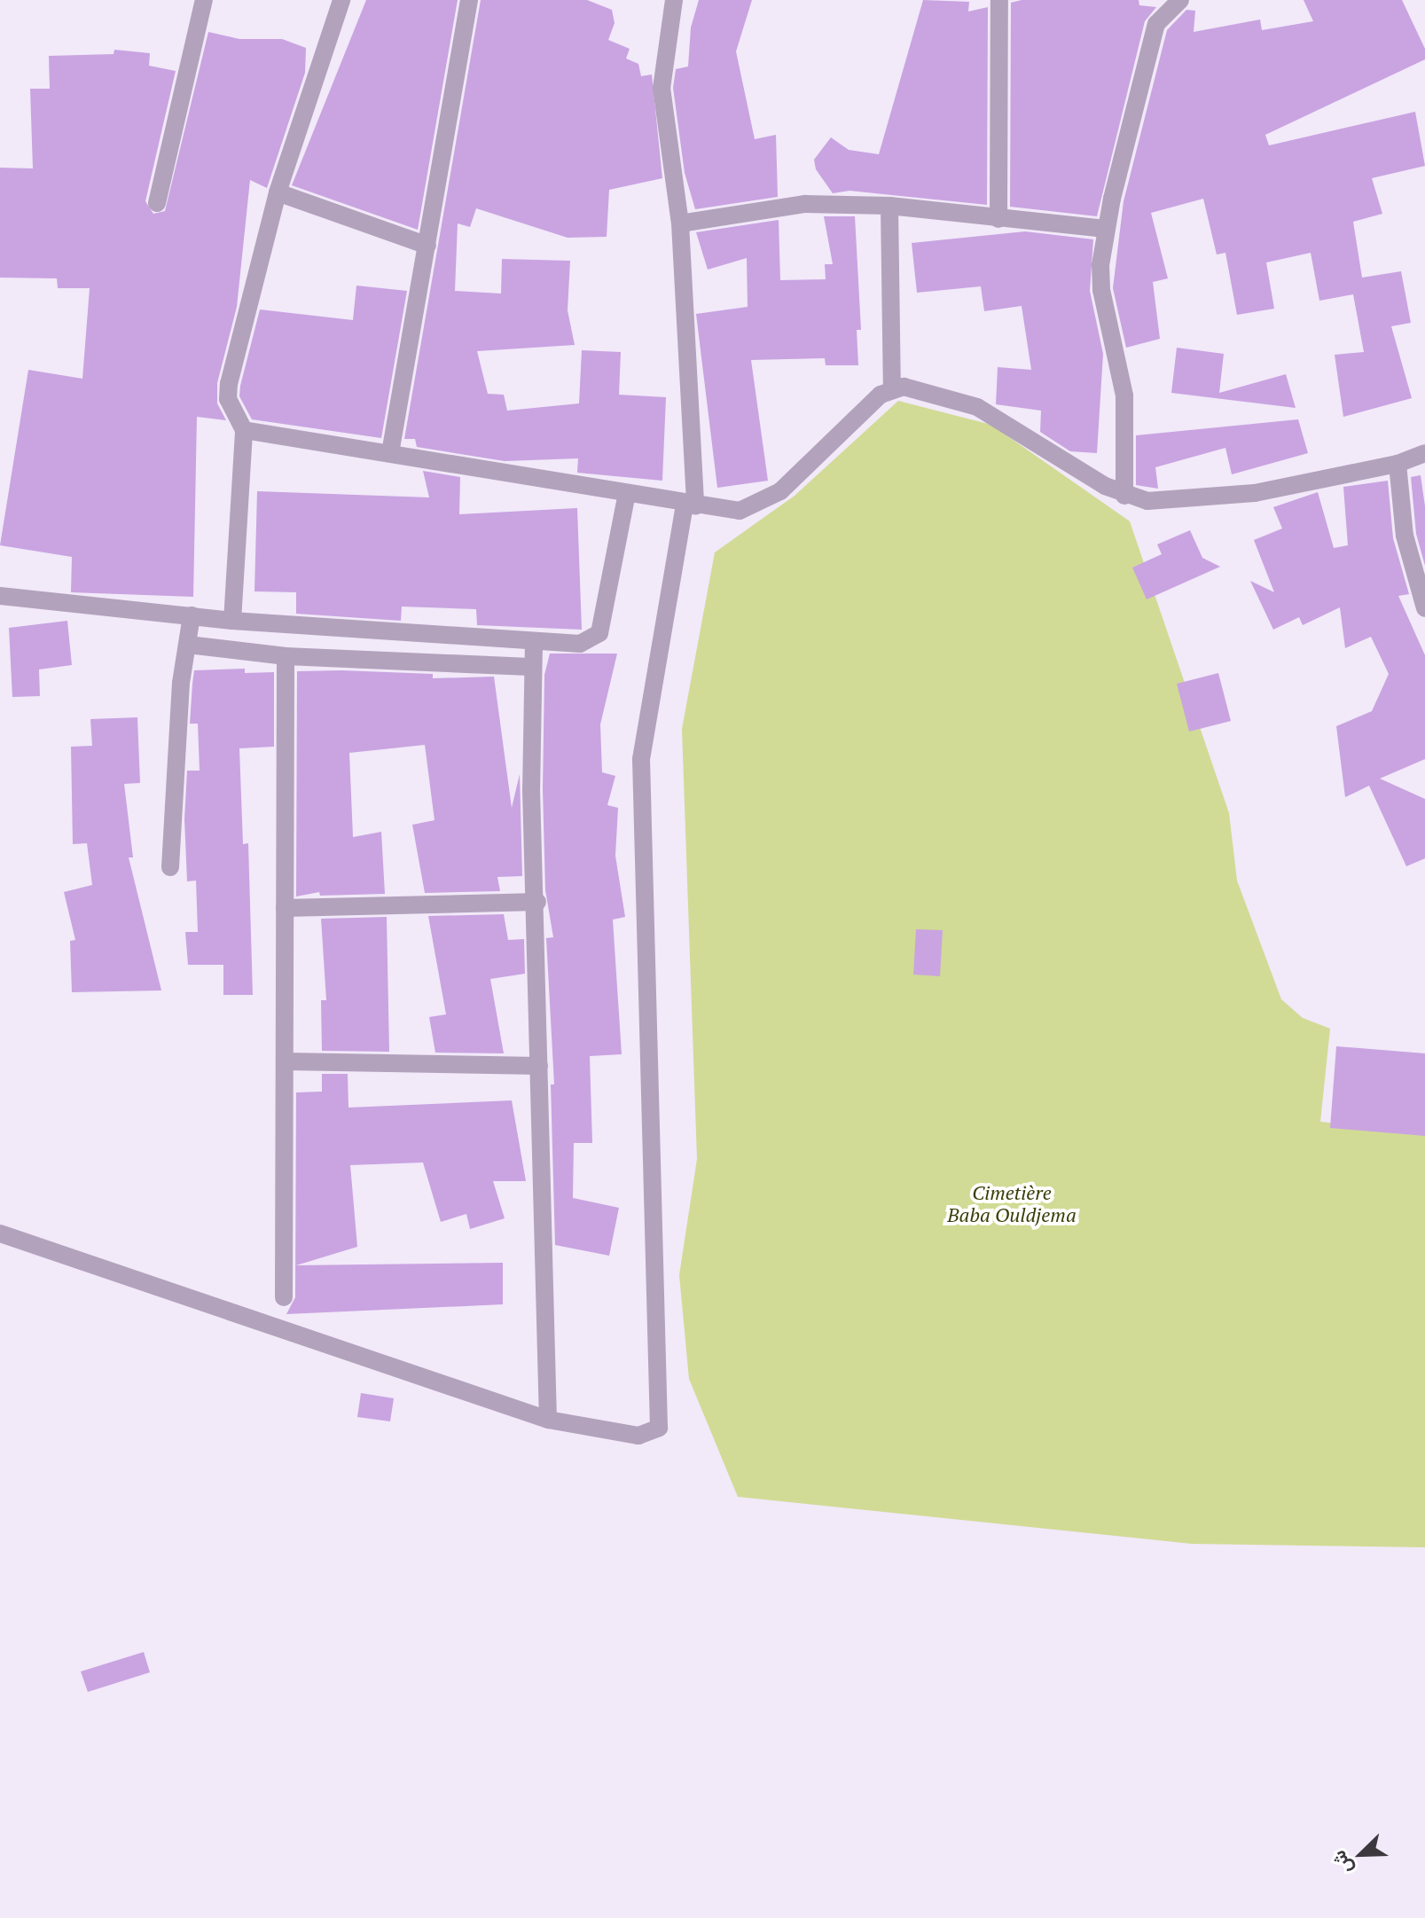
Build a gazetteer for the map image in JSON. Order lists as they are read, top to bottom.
{
  "parks": ["Cimetière Baba Ouldjema"],
  "north": "bottom left"
}
